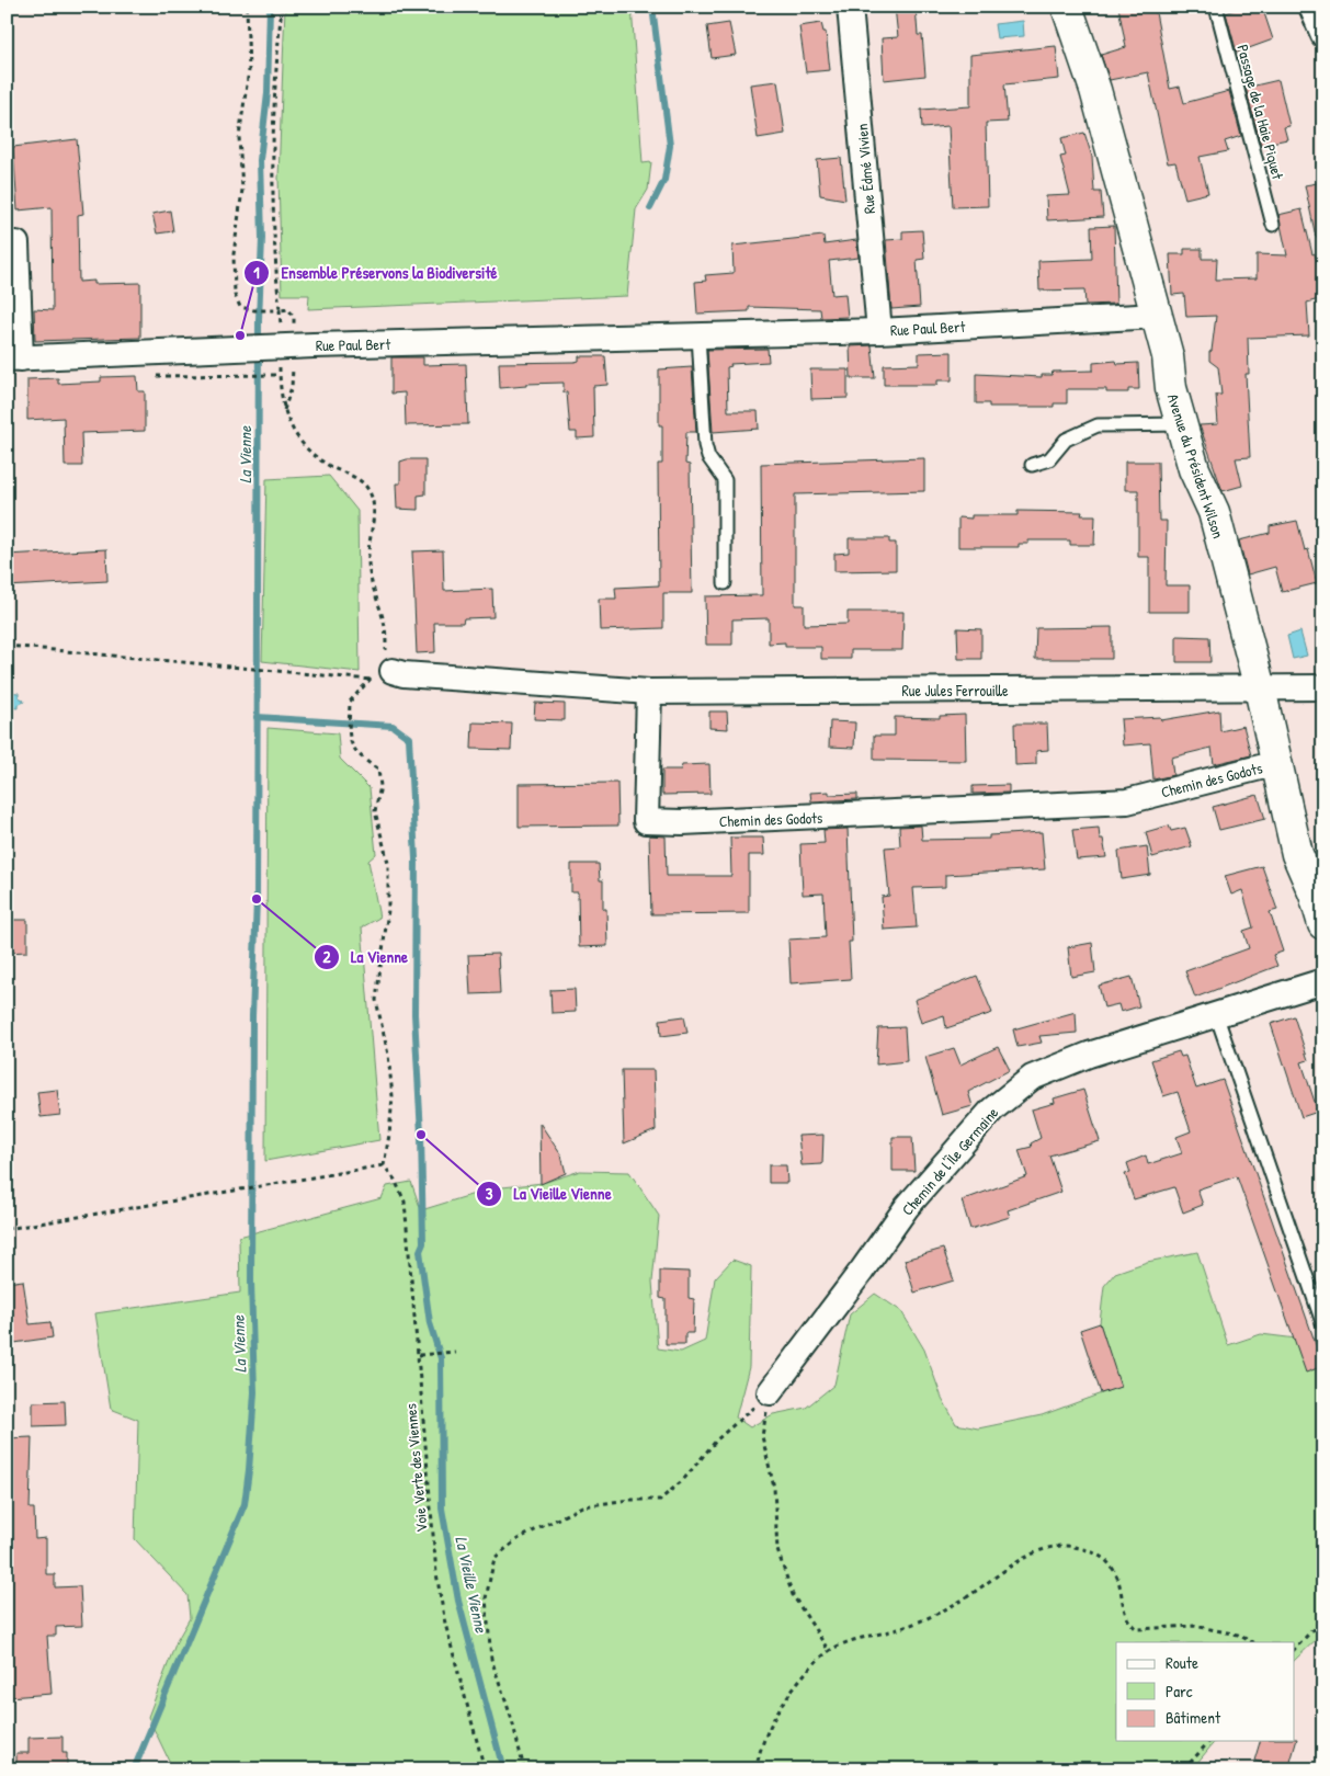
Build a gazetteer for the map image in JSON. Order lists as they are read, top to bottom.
{
  "streets": {
    "street": [
      "Rue Édmé Vivien",
      "Rue Paul Bert",
      "Avenue du Président Wilson",
      "Rue Jules Ferrouille",
      "Chemin des Godots",
      "Chemin de l'Île Germaine"
    ],
    "lane": ["Passage de la Haie Piquet"],
    "path": ["Voie Verte des Viennes"]
  },
  "crossings": [
    ["Rue Édmé Vivien", "Rue Paul Bert"],
    ["Rue Paul Bert", "Avenue du Président Wilson"],
    ["Avenue du Président Wilson", "Rue Jules Ferrouille"],
    ["Avenue du Président Wilson", "Chemin des Godots"],
    ["Rue Jules Ferrouille", "Chemin des Godots"]
  ],
  "water": ["La Vienne", "La Vieille Vienne"],
  "places": ["Ensemble Préservons la Biodiversité", "La Vienne", "La Vieille Vienne"],
  "legend": ["Route", "Parc", "Bâtiment"]
}
